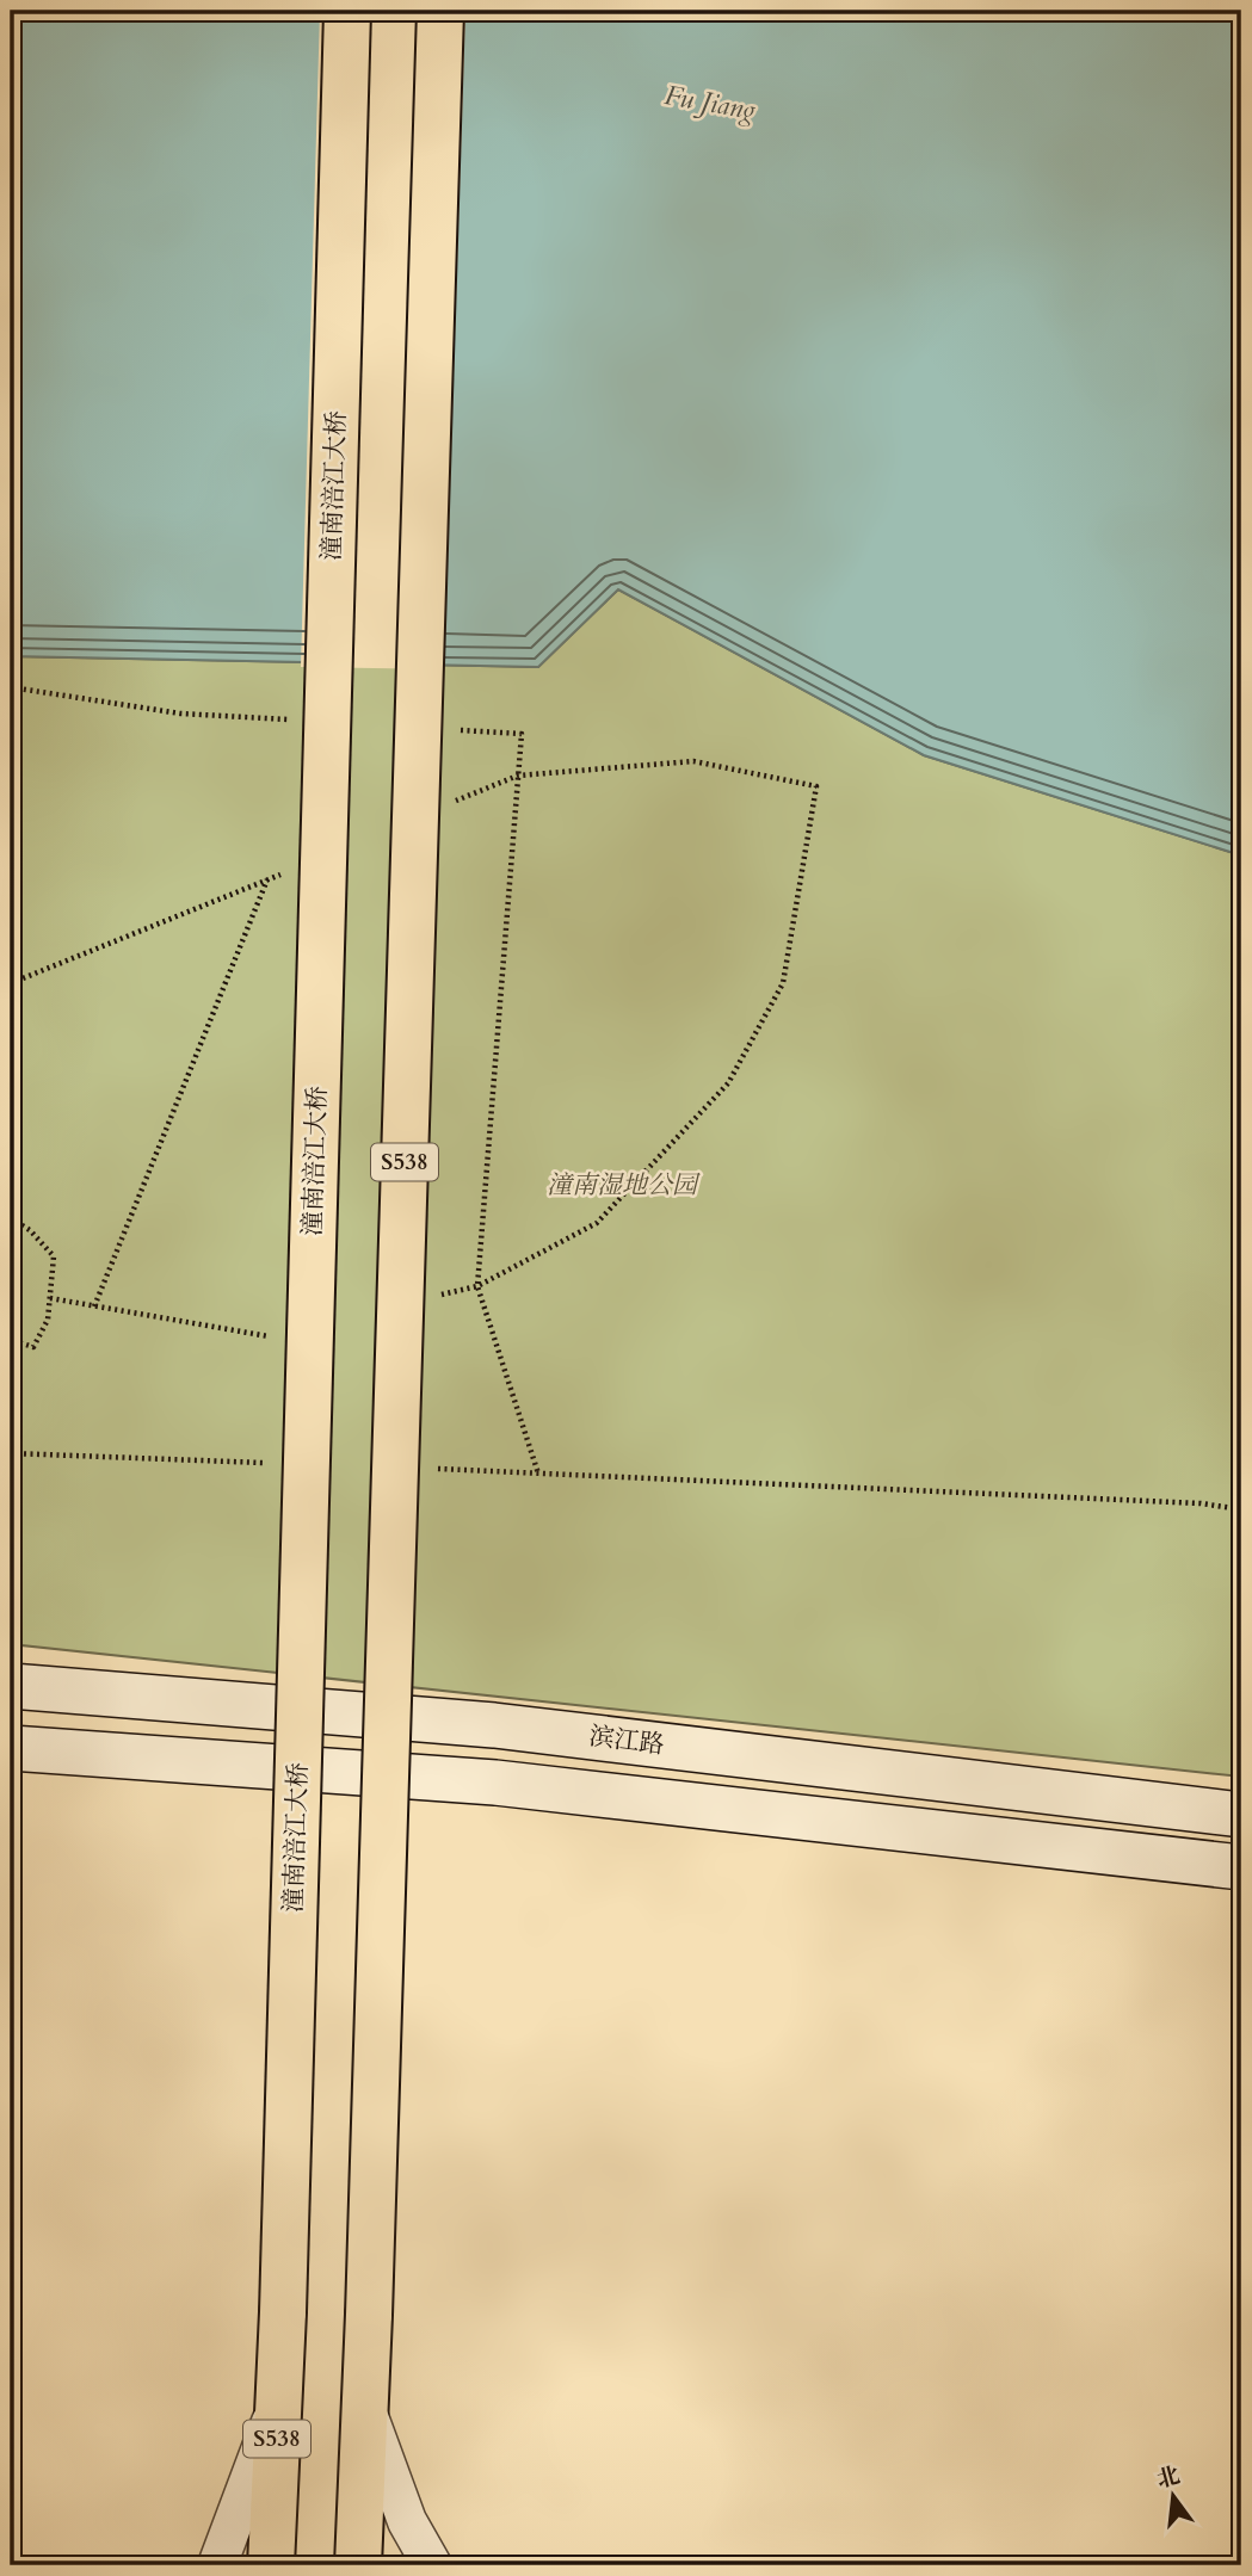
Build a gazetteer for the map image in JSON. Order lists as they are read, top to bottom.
{
  "streets": {
    "main road": ["潼南涪江大桥", "S538", "滨江路"]
  },
  "crossings": [
    ["潼南涪江大桥", "S538"]
  ],
  "water": ["Fu Jiang"],
  "parks": ["潼南湿地公园"],
  "north": "top"
}
